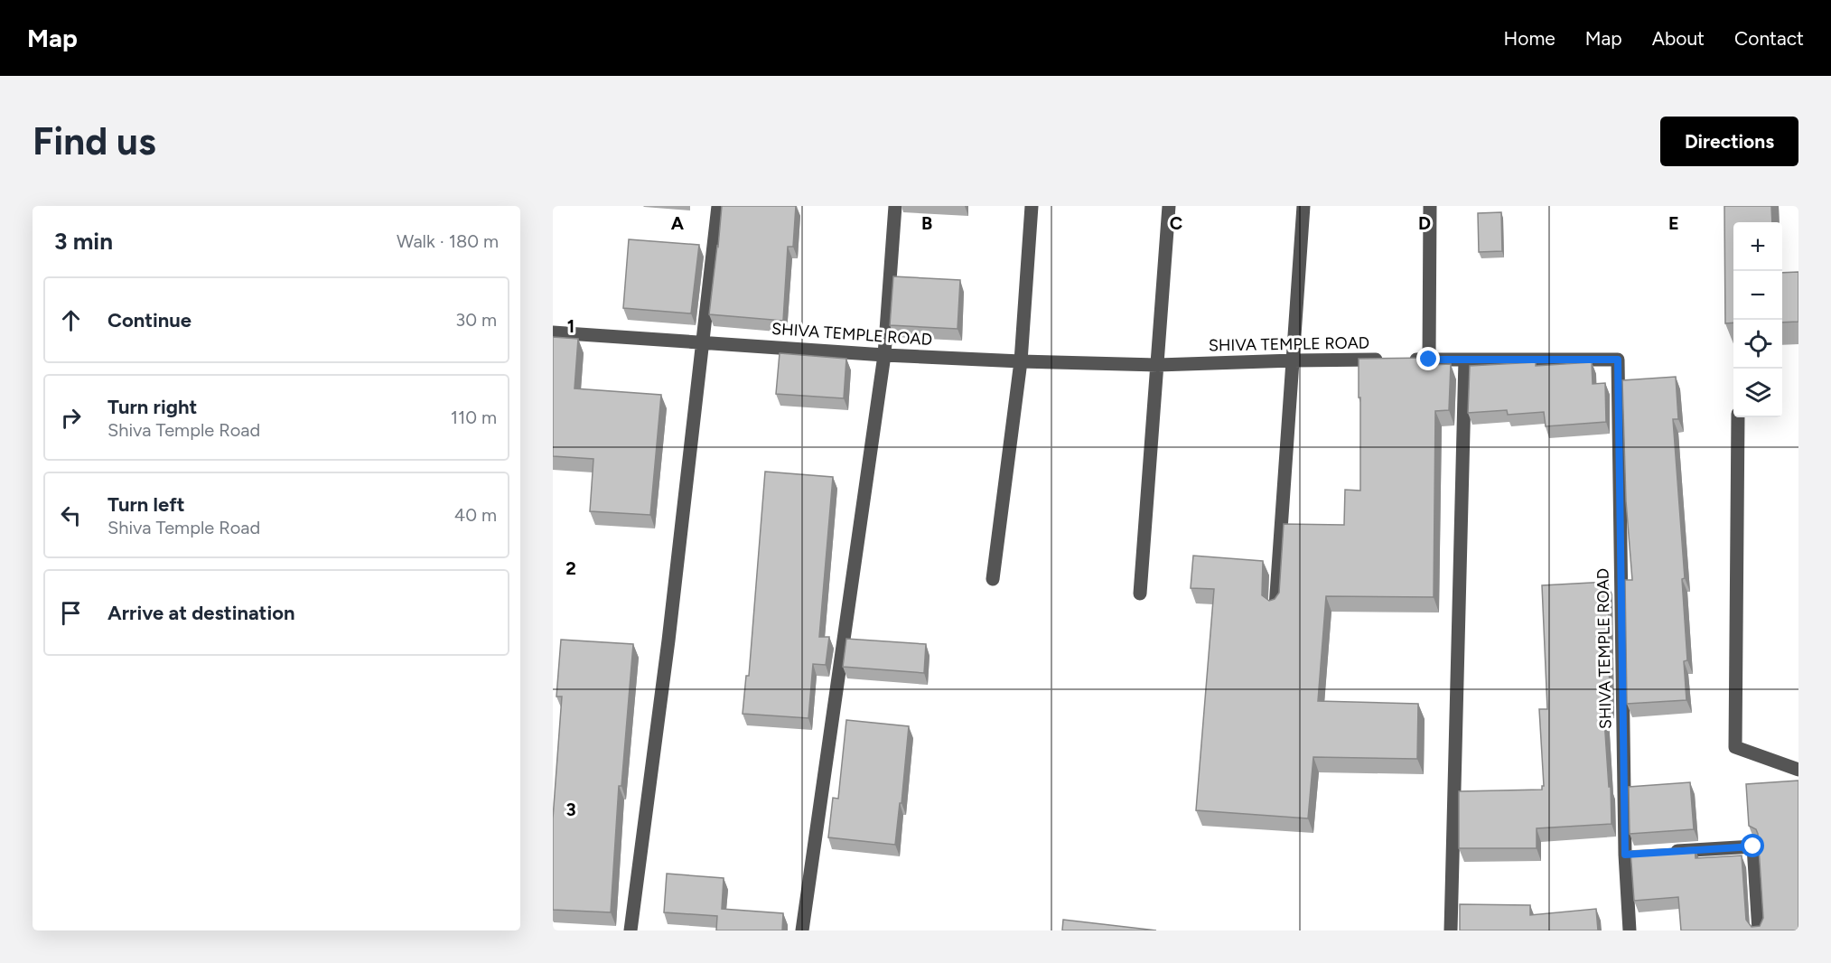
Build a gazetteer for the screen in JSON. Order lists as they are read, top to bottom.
{
  "streets": {
    "street": ["SHIVA TEMPLE ROAD"]
  },
  "page": {
    "header": "Map",
    "nav": [
      "Home",
      "Map",
      "About",
      "Contact"
    ],
    "buttons": "Directions",
    "title": "Find us",
    "heading": ["3 min", "Walk · 180 m"],
    "map_buttons": ["+", "−"],
    "list": [
      ["Continue", "30 m"],
      ["Turn right", "Shiva Temple Road", "110 m"],
      ["Turn left", "Shiva Temple Road", "40 m"],
      "Arrive at destination"
    ]
  },
  "grid": {
    "columns": [
      "A",
      "B",
      "C",
      "D",
      "E"
    ],
    "rows": ["1", "2", "3"]
  }
}
